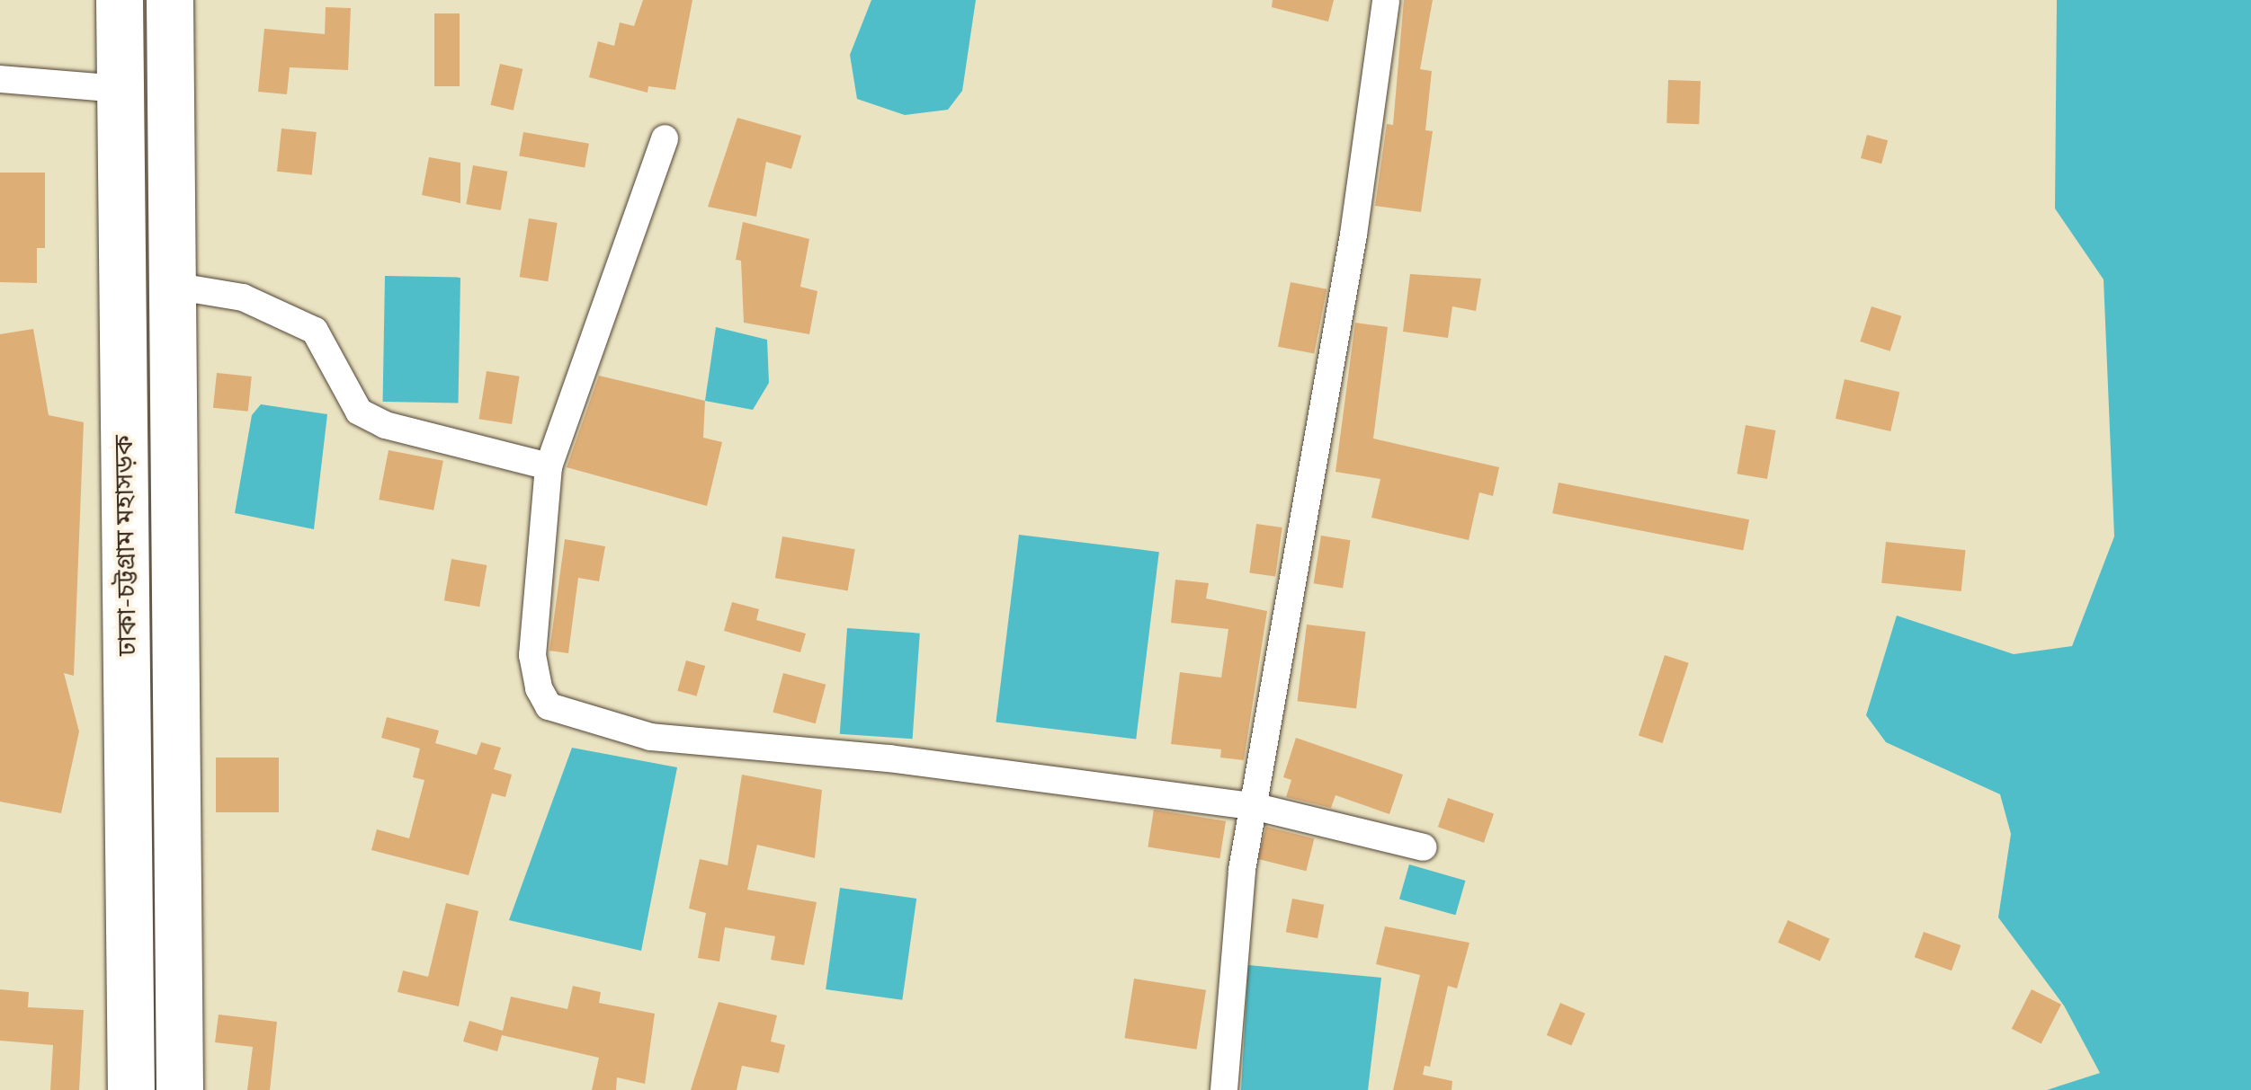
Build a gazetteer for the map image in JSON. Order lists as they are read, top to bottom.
{
  "streets": {
    "highway": ["ঢাকা-চট্টগ্রাম মহাসড়ক"]
  }
}
